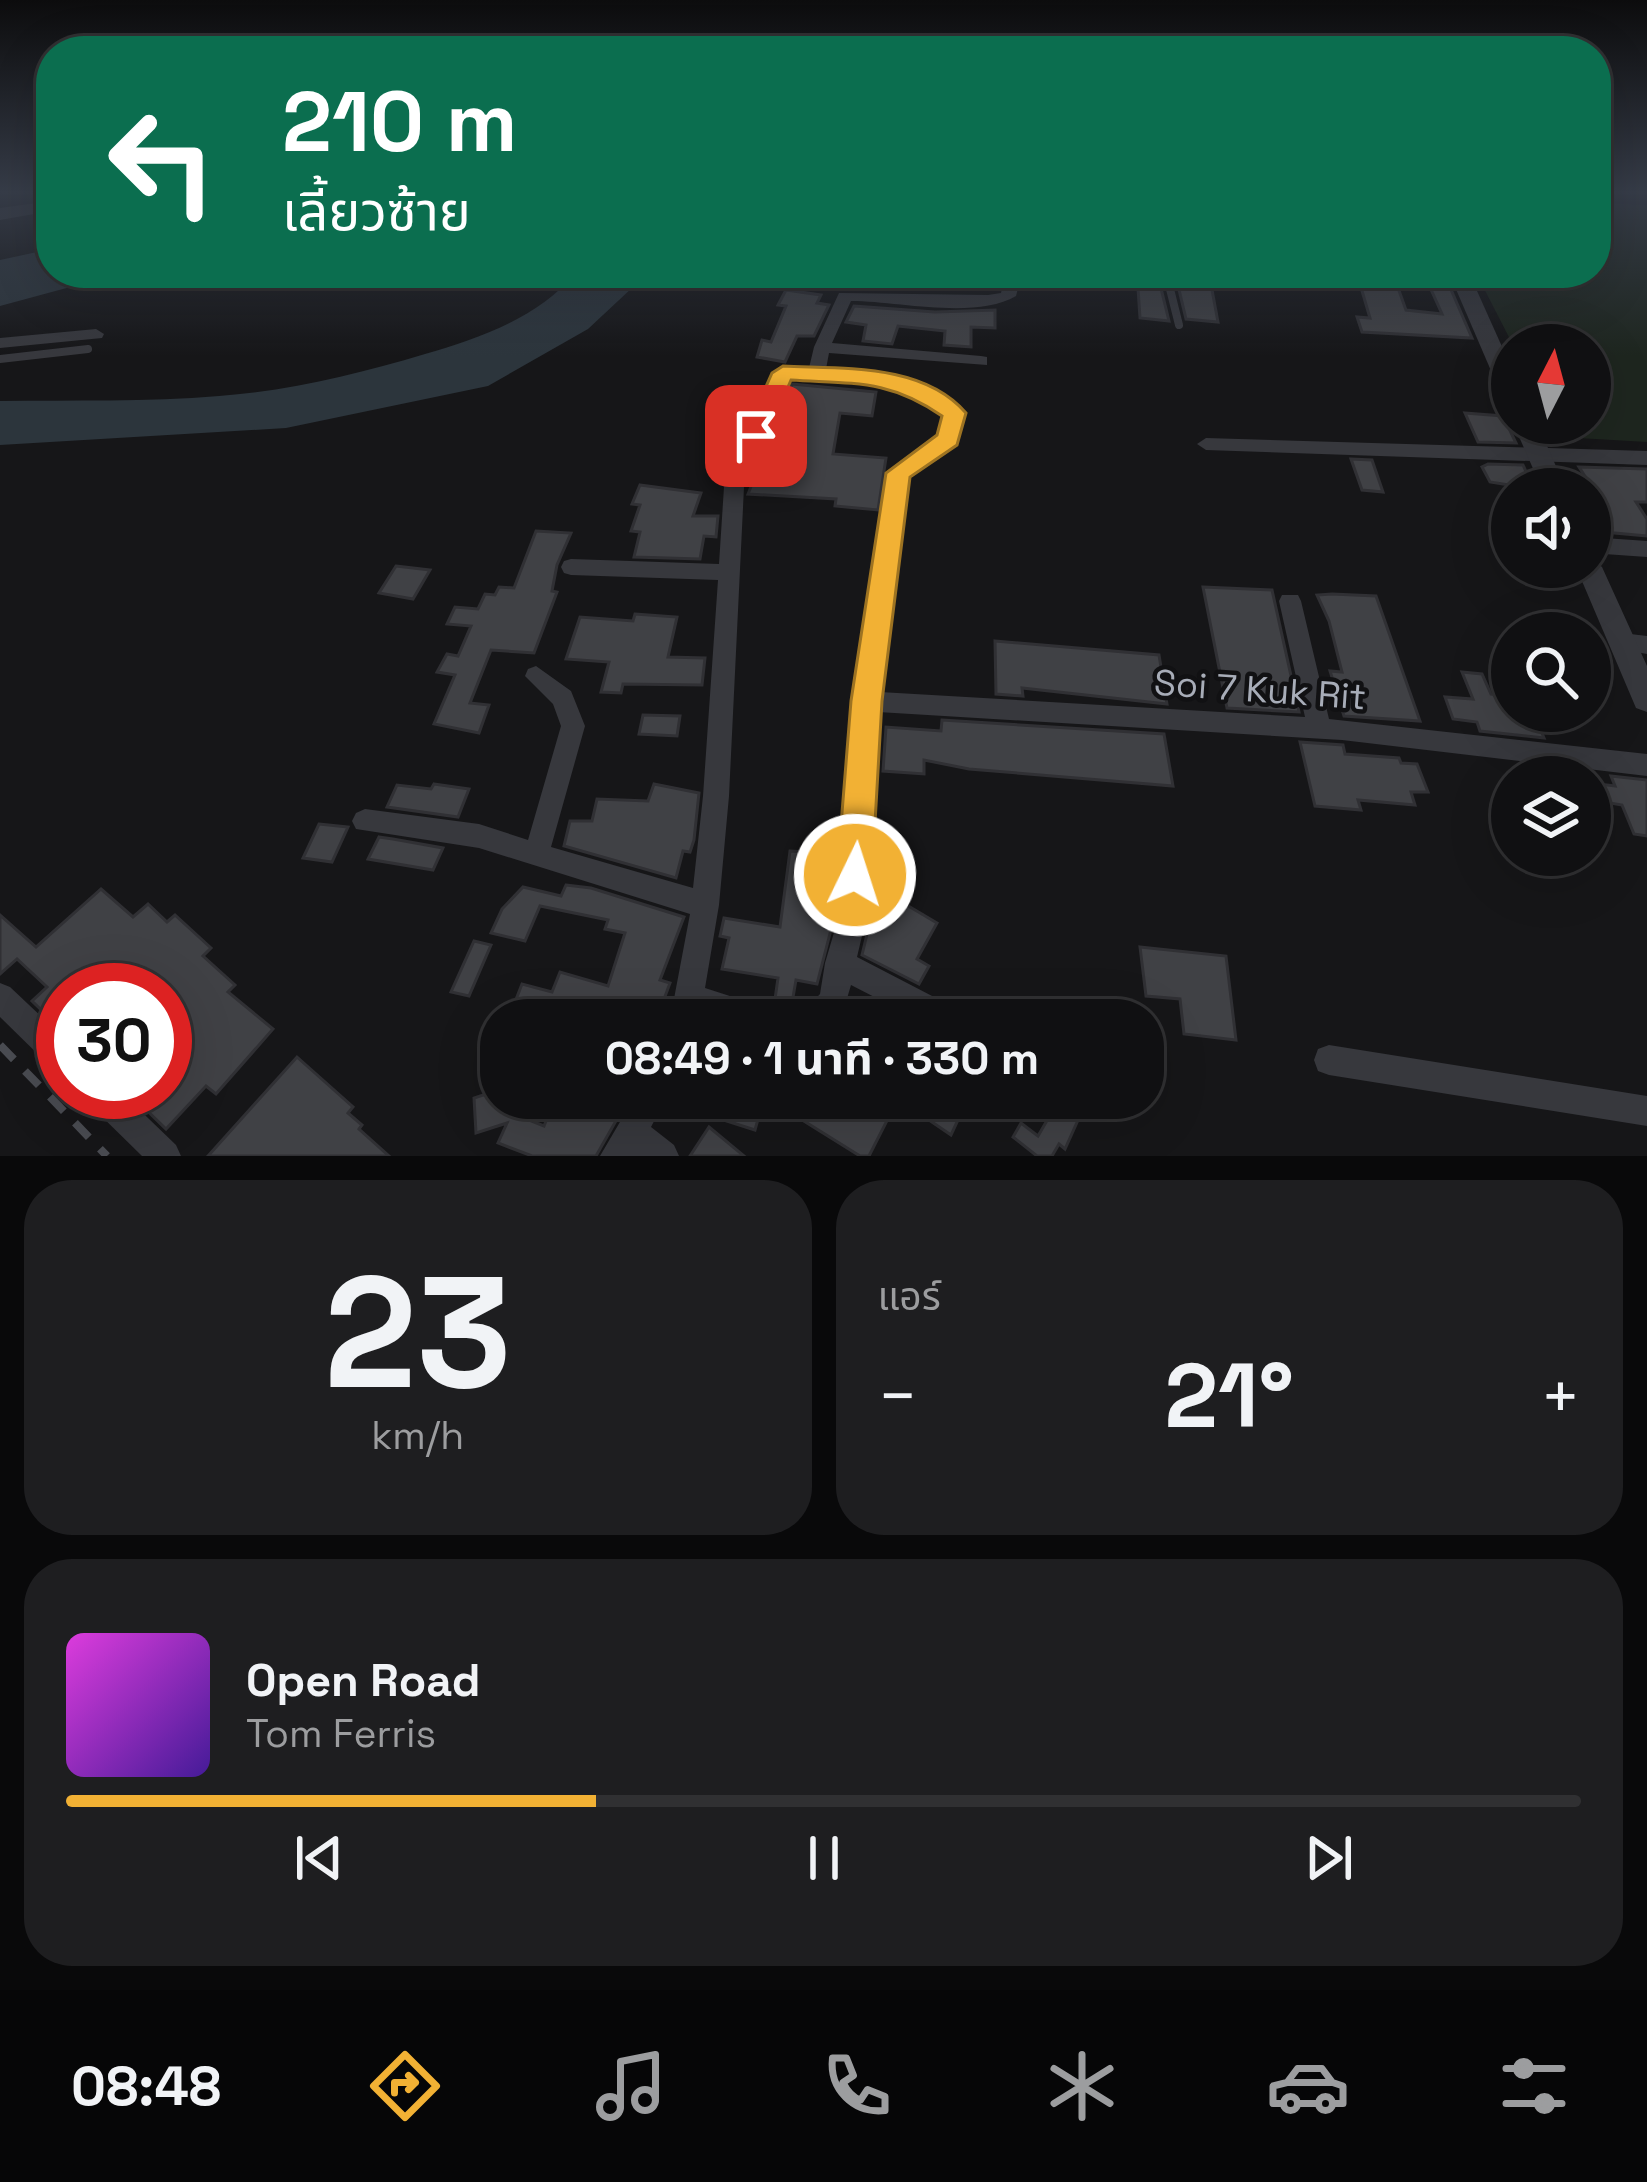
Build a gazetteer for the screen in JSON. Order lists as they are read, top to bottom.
{
  "streets": {
    "street": ["Soi 7 Kuk Rit"]
  },
  "north": "top",
  "page": {
    "turn": ["210 m", "เลี้ยวซ้าย"],
    "limit": "30",
    "trip": "08:49 · 1 นาที · 330 m",
    "tile": [
      ["23", "km/h"],
      "แอร์"
    ],
    "heat": ["−", "21°", "+"],
    "song": ["Open Road", "Tom Ferris"],
    "tabs": "08:48"
  }
}
